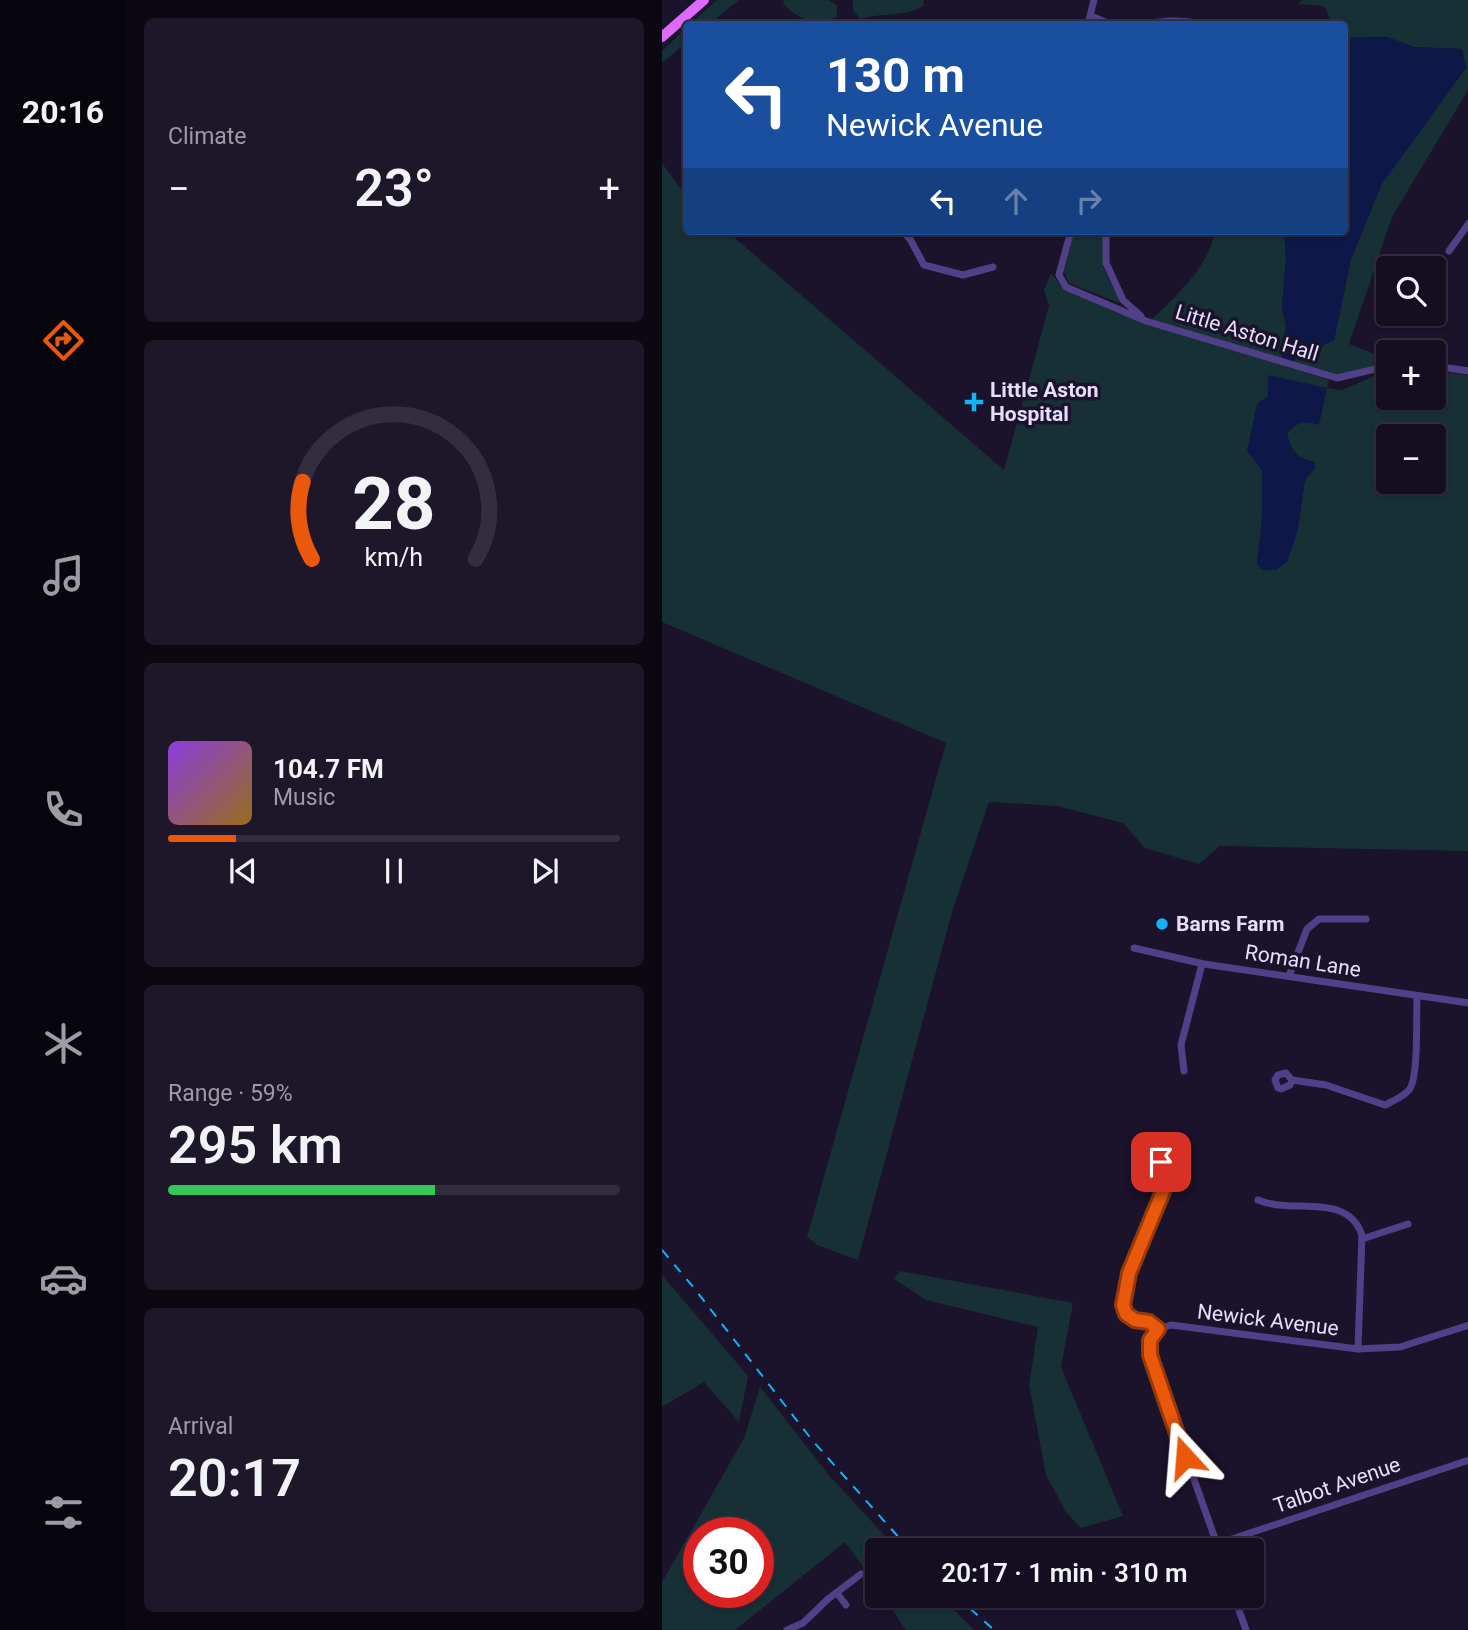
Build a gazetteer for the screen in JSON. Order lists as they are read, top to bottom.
{
  "streets": {
    "street": [
      "Little Aston Hall",
      "Roman Lane",
      "Newick Avenue",
      "Talbot Avenue"
    ]
  },
  "places": {
    "health": ["Little Aston Hospital"],
    "other": ["Barns Farm"]
  },
  "page": {
    "tabs": "20:16",
    "tile": [
      "Climate",
      ["Range · 59%", "295 km"],
      ["Arrival", "20:17"]
    ],
    "turn": ["130 m", "Newick Avenue"],
    "heat": ["−", "23°", "+"],
    "map_buttons": ["+", "−"],
    "song": ["104.7 FM", "Music"],
    "limit": "30",
    "trip": "20:17 · 1 min · 310 m",
    "gauge": ["28", "km/h"]
  }
}
